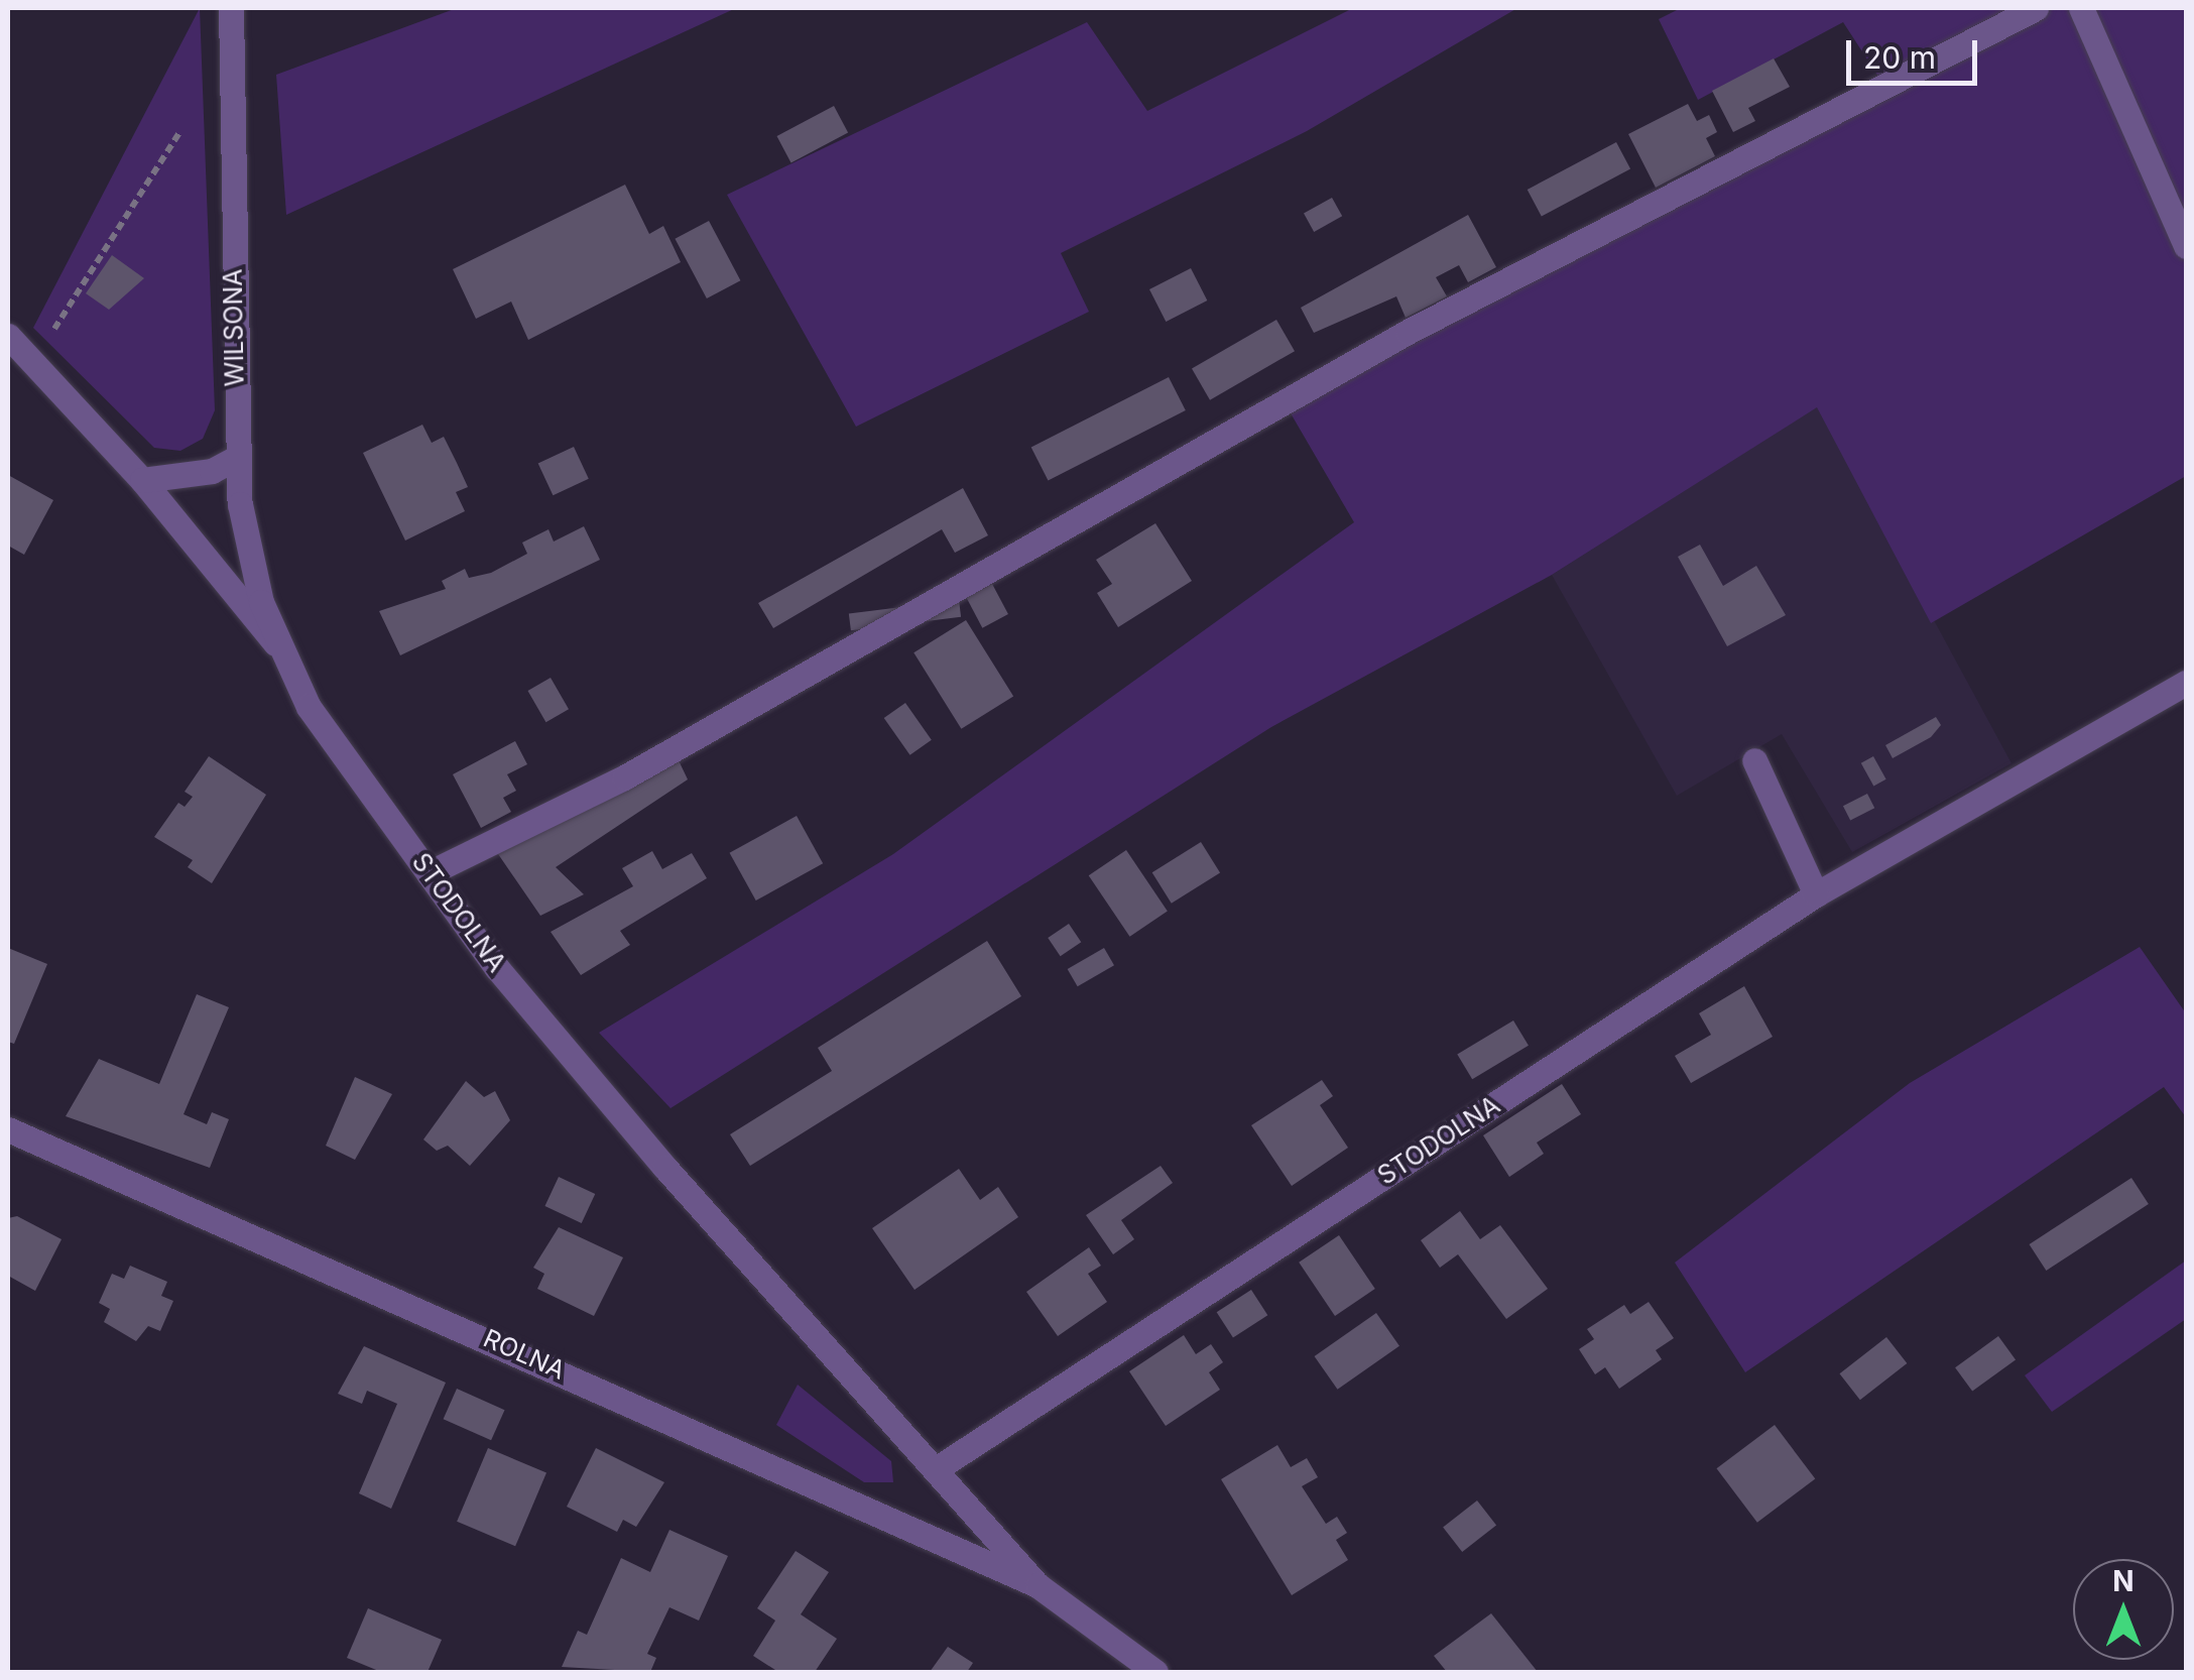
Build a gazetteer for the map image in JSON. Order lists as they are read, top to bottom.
{
  "streets": {
    "street": ["WILSONA", "STODOLNA", "ROLNA"]
  },
  "crossings": [
    ["WILSONA", "STODOLNA"],
    ["STODOLNA", "ROLNA"]
  ],
  "scale_bar": "20 m",
  "north": "top"
}
